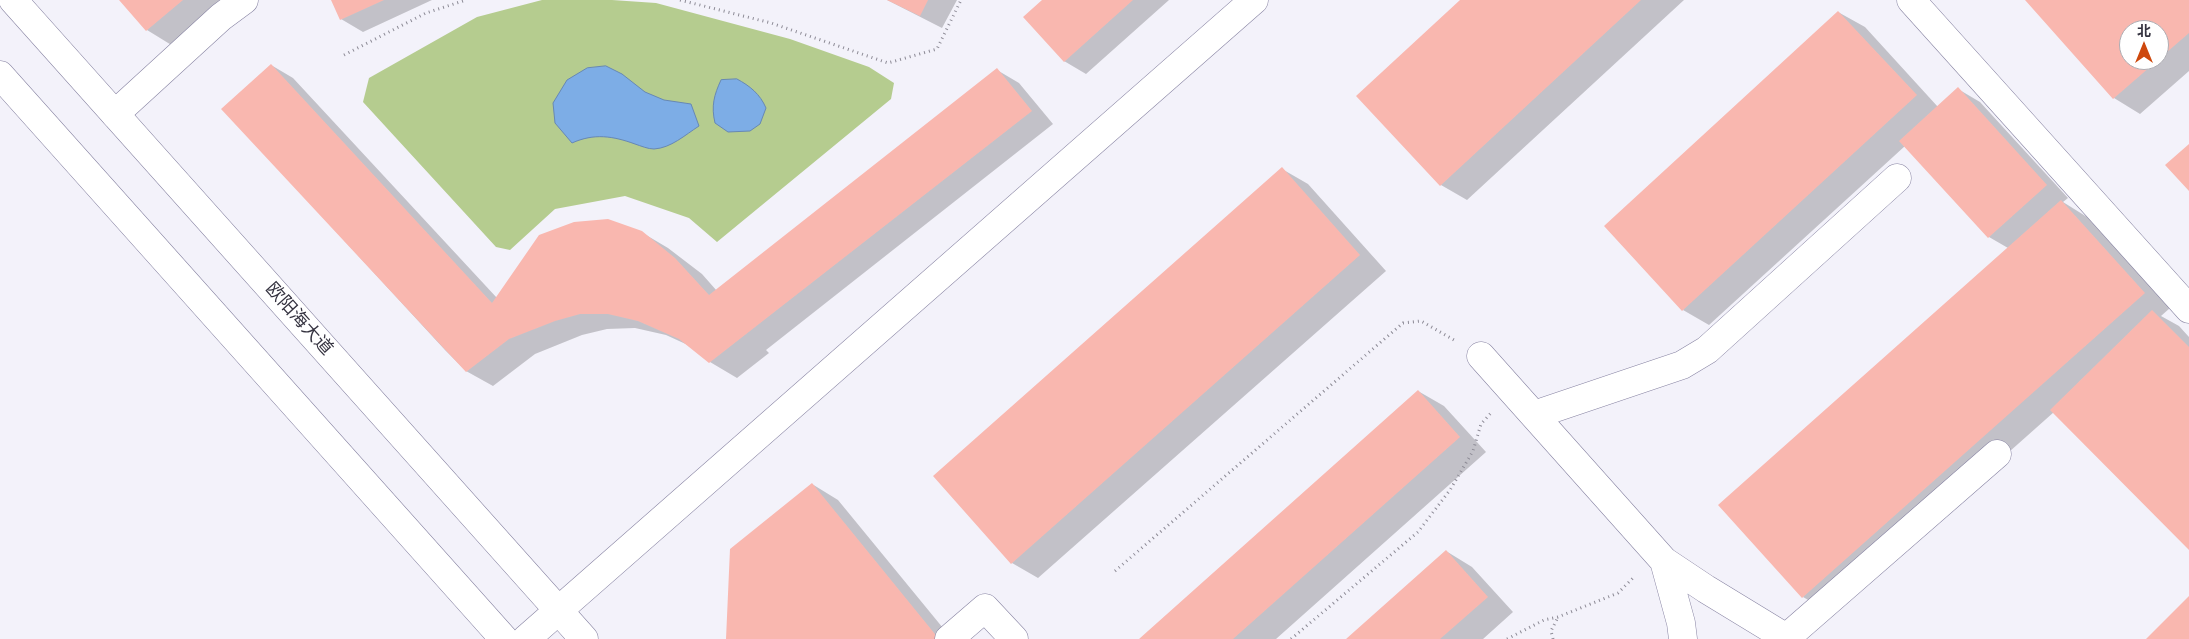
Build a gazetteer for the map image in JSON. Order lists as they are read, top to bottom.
{
  "streets": {
    "main road": ["欧阳海大道"]
  },
  "north": "top"
}
